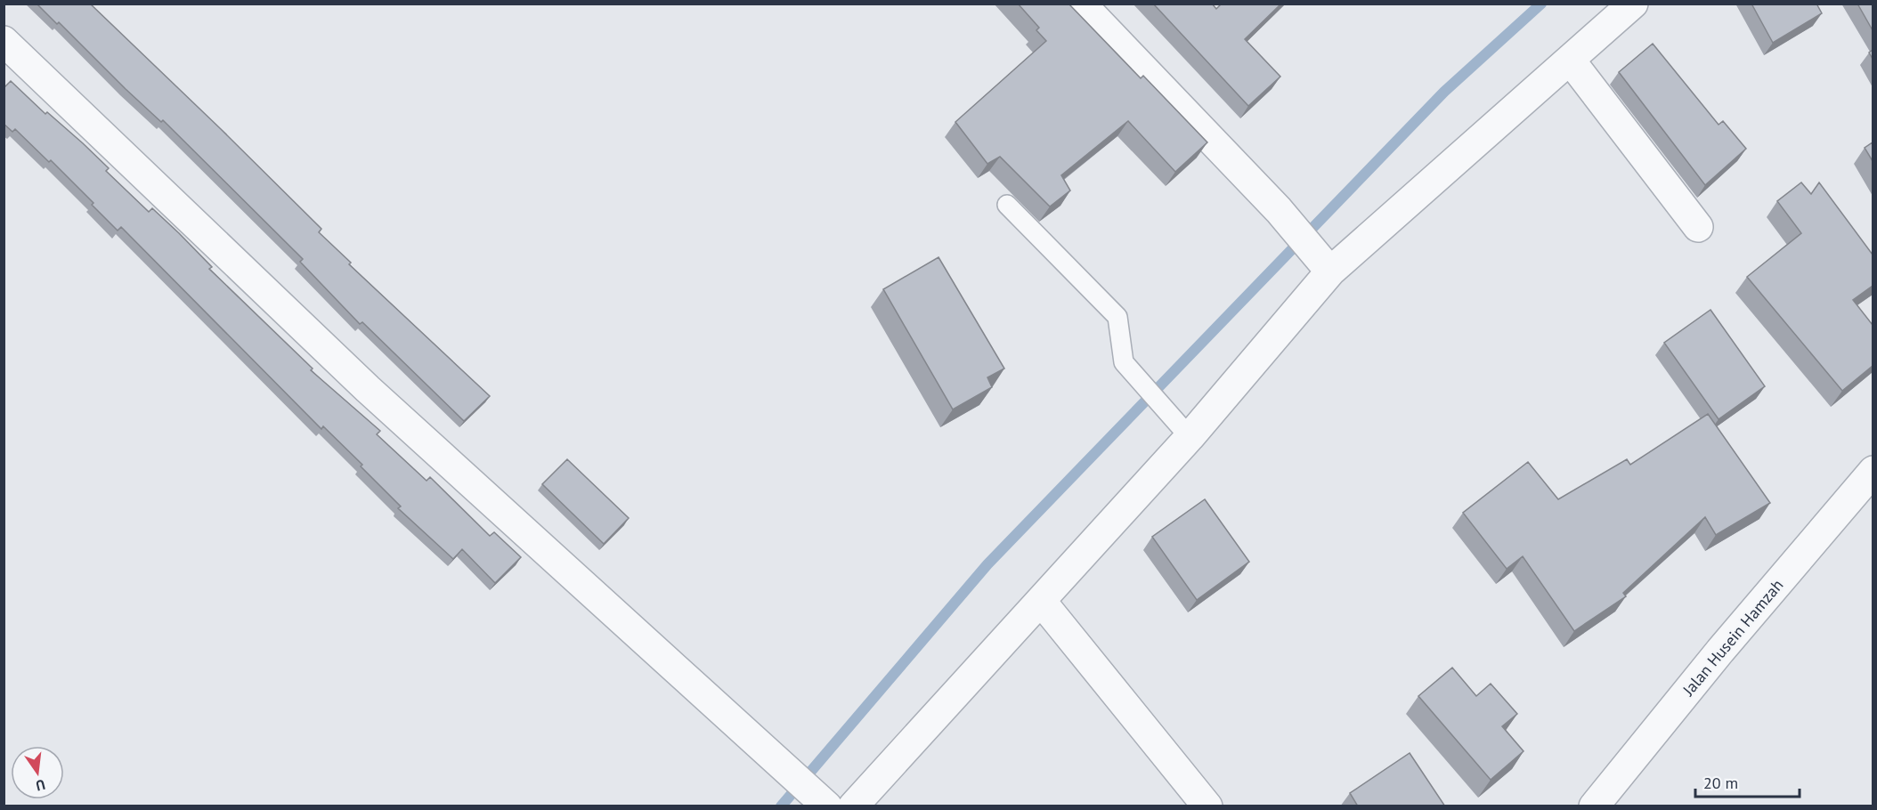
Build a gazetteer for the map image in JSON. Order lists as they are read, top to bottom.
{
  "streets": {
    "street": ["Jalan Husein Hamzah"]
  },
  "scale_bar": "20 m",
  "north": "bottom"
}
